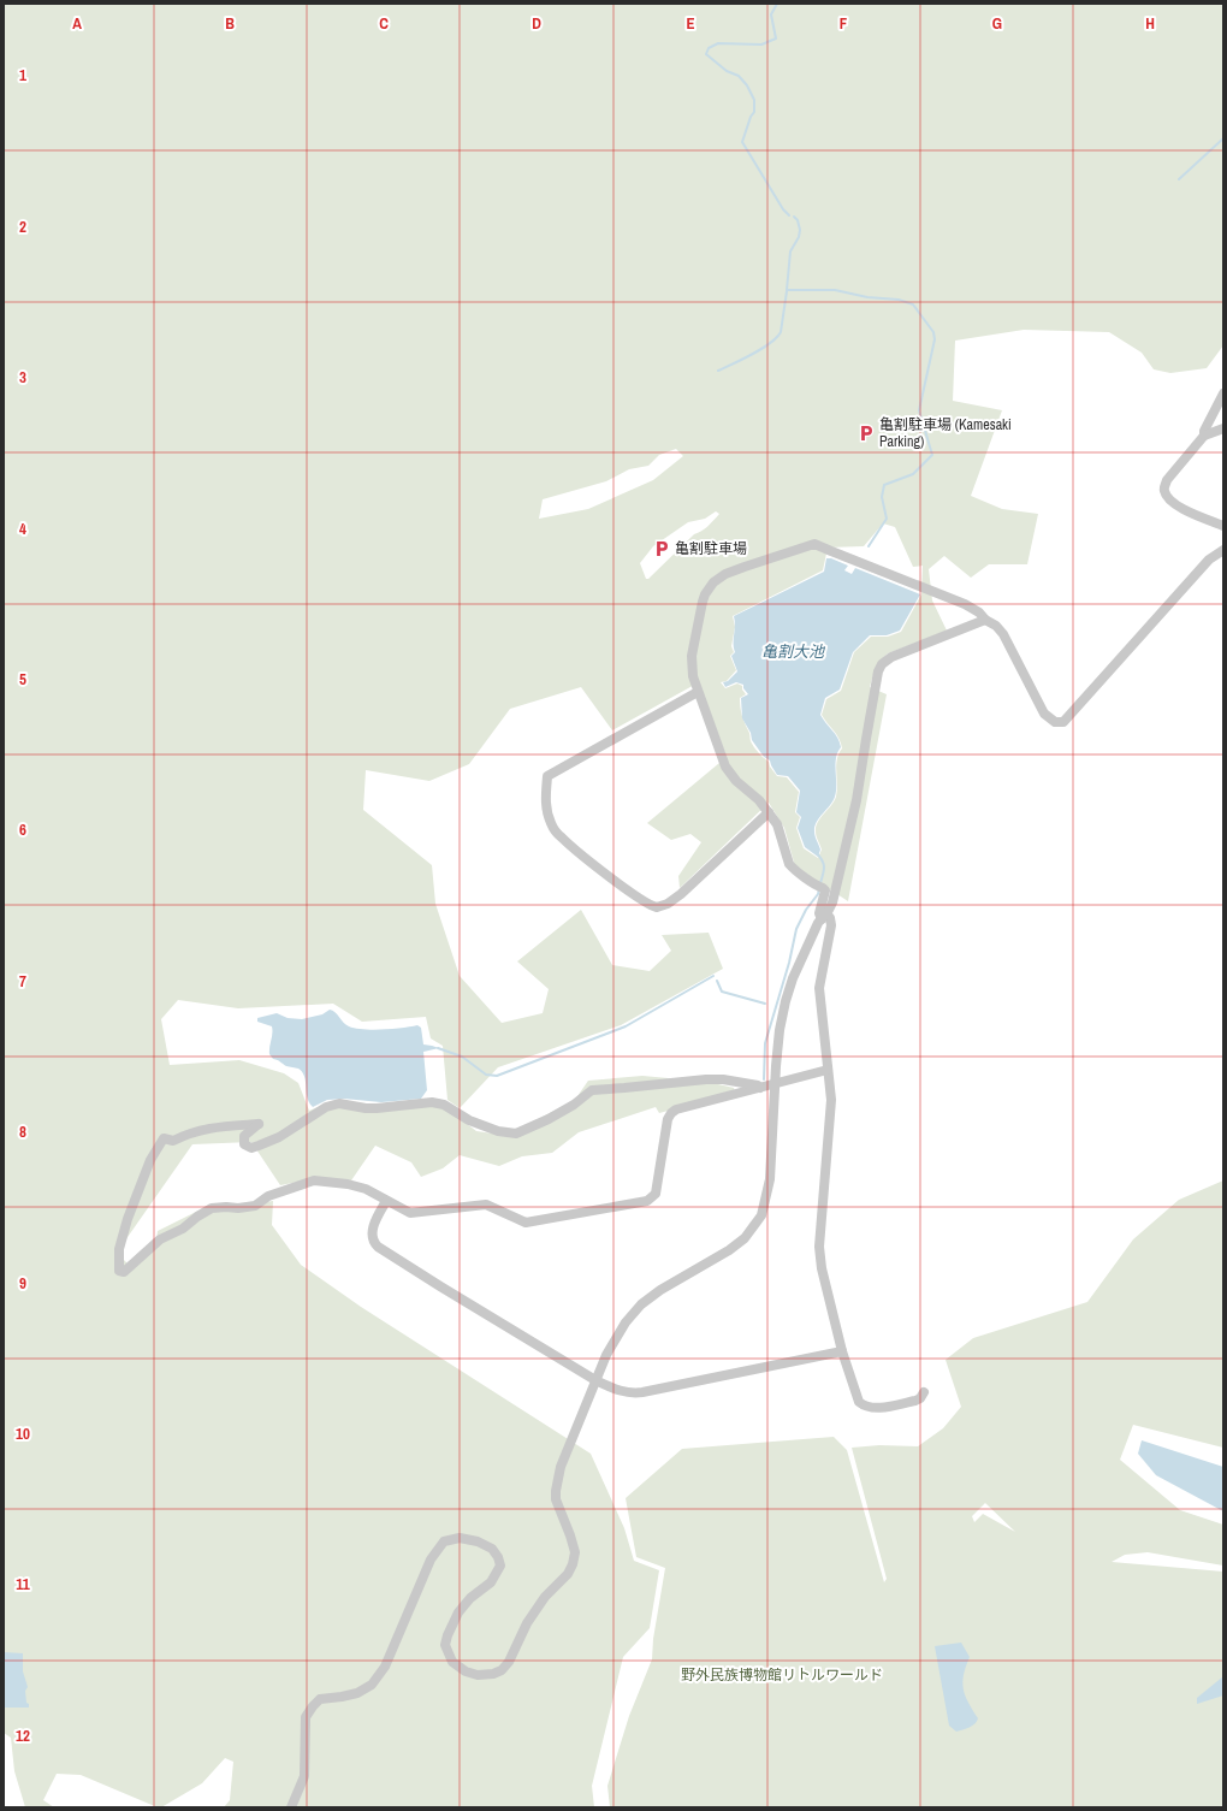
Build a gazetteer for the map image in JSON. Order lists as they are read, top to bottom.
{
  "water": ["亀割大池"],
  "parks": ["野外民族博物館リトルワールド"],
  "places": {
    "parking": ["亀割駐車場 (Kamesaki Parking)", "亀割駐車場"]
  },
  "grid": {
    "columns": [
      "A",
      "B",
      "C",
      "D",
      "E",
      "F",
      "G",
      "H"
    ],
    "rows": [
      "1",
      "2",
      "3",
      "4",
      "5",
      "6",
      "7",
      "8",
      "9",
      "10",
      "11",
      "12"
    ]
  }
}
